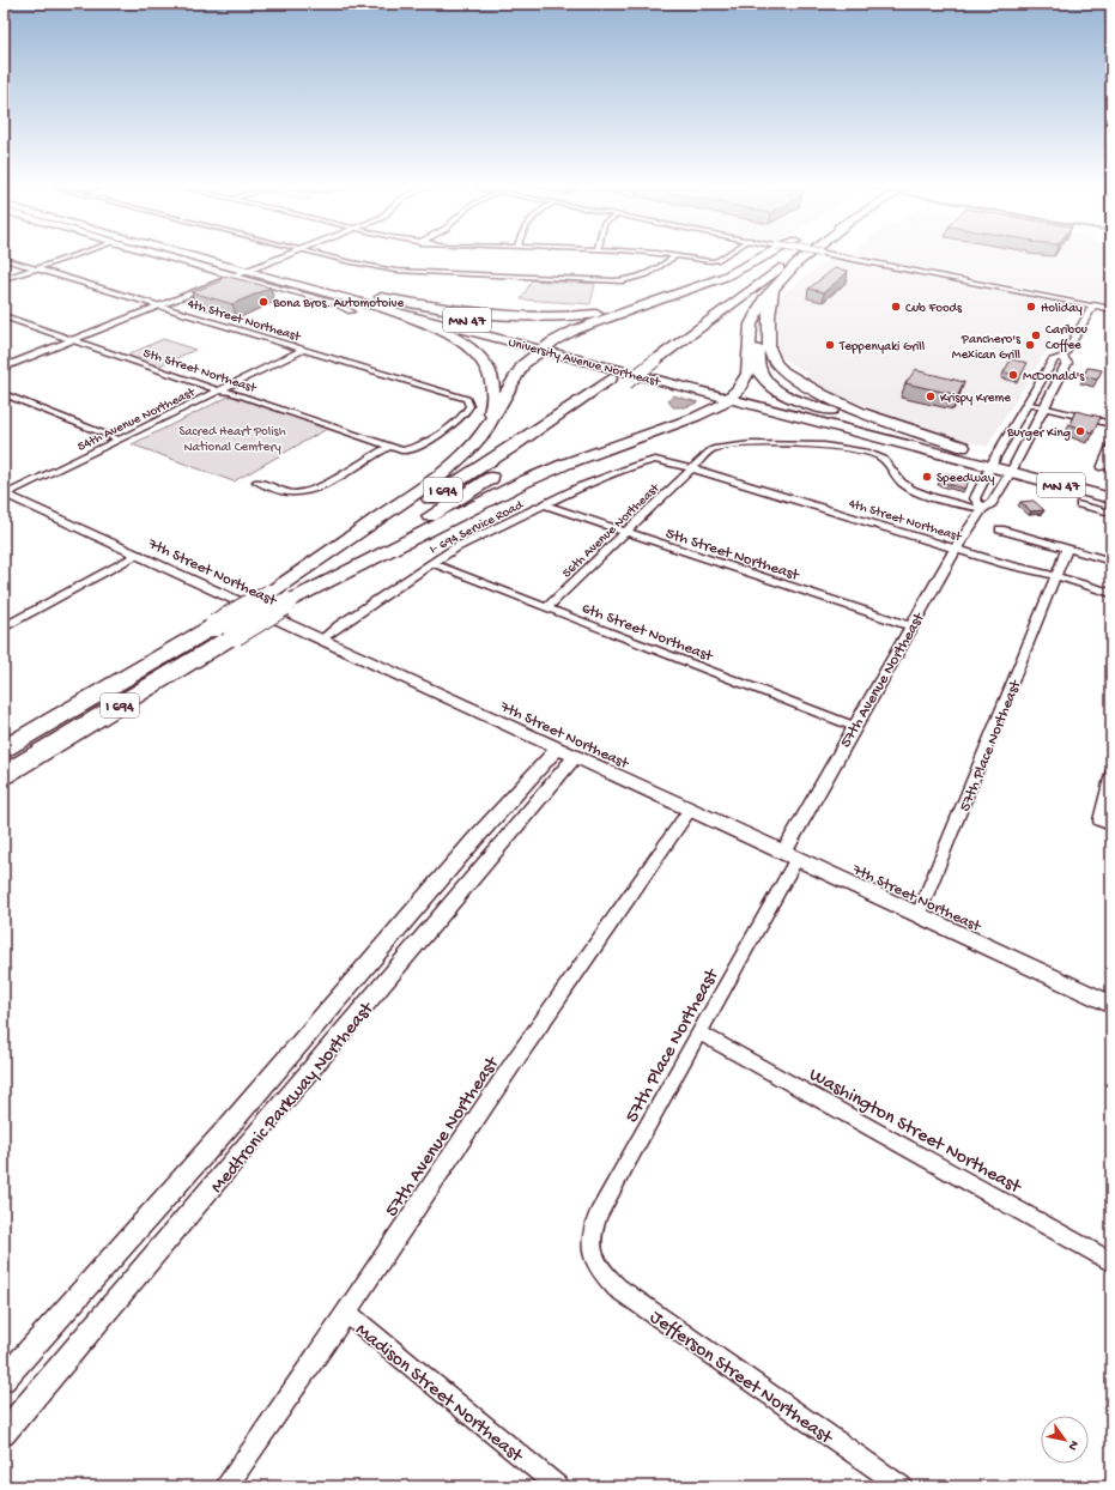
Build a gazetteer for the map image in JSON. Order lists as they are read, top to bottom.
{
  "streets": {
    "highway": ["I 694"],
    "main road": ["MN 47", "University Avenue Northeast"],
    "street": [
      "4th Street Northeast",
      "5th Street Northeast",
      "54th Avenue Northeast",
      "I- 694 Service Road",
      "56th Avenue Northeast",
      "7th Street Northeast",
      "6th Street Northeast",
      "57th Avenue Northeast",
      "57th Place Northeast",
      "Medtronic Parkway Northeast",
      "Washington Street Northeast",
      "Jefferson Street Northeast",
      "Madison Street Northeast"
    ]
  },
  "crossings": [
    ["4th Street Northeast", "5th Street Northeast"],
    ["4th Street Northeast", "54th Avenue Northeast"],
    ["4th Street Northeast", "I- 694 Service Road"],
    ["4th Street Northeast", "56th Avenue Northeast"],
    ["4th Street Northeast", "57th Avenue Northeast"],
    ["4th Street Northeast", "57th Place Northeast"],
    ["University Avenue Northeast", "57th Avenue Northeast"],
    ["5th Street Northeast", "54th Avenue Northeast"],
    ["5th Street Northeast", "I- 694 Service Road"],
    ["5th Street Northeast", "56th Avenue Northeast"],
    ["5th Street Northeast", "57th Avenue Northeast"],
    ["54th Avenue Northeast", "7th Street Northeast"],
    ["I- 694 Service Road", "7th Street Northeast"],
    ["I- 694 Service Road", "6th Street Northeast"],
    ["56th Avenue Northeast", "6th Street Northeast"],
    ["56th Avenue Northeast", "57th Avenue Northeast"],
    ["7th Street Northeast", "57th Avenue Northeast"],
    ["7th Street Northeast", "57th Place Northeast"],
    ["7th Street Northeast", "Medtronic Parkway Northeast"],
    ["6th Street Northeast", "57th Avenue Northeast"],
    ["57th Avenue Northeast", "57th Place Northeast"],
    ["57th Avenue Northeast", "Madison Street Northeast"],
    ["57th Place Northeast", "Washington Street Northeast"],
    ["57th Place Northeast", "Jefferson Street Northeast"]
  ],
  "parks": ["Sacred Heart Polish National Cemtery"],
  "places": [
    "Bona Bros. Automotoive",
    "Cub Foods",
    "Holiday",
    "Caribou Coffee",
    "Teppenyaki Grill",
    "Panchero's Mexican Grill",
    "McDonald's",
    "Krispy Kreme",
    "Burger King",
    "Speedway"
  ],
  "north": "bottom right"
}
